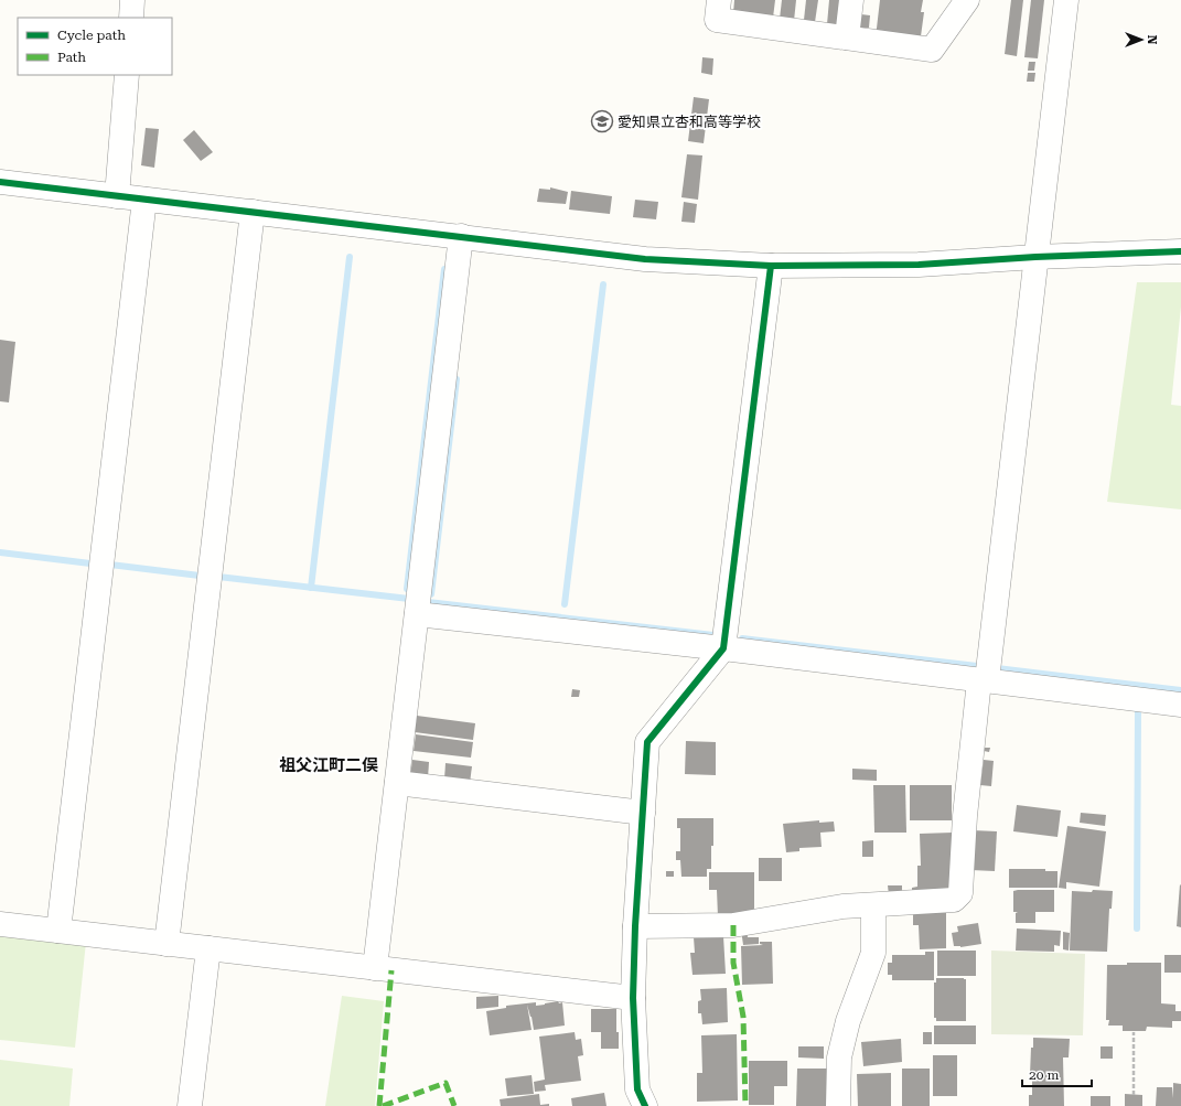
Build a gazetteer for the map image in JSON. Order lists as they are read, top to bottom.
{
  "districts": ["祖父江町二俣"],
  "places": {
    "school or university": ["愛知県立杏和高等学校"]
  },
  "legend": ["Cycle path", "Path"],
  "scale_bar": "20 m",
  "north": "right"
}
